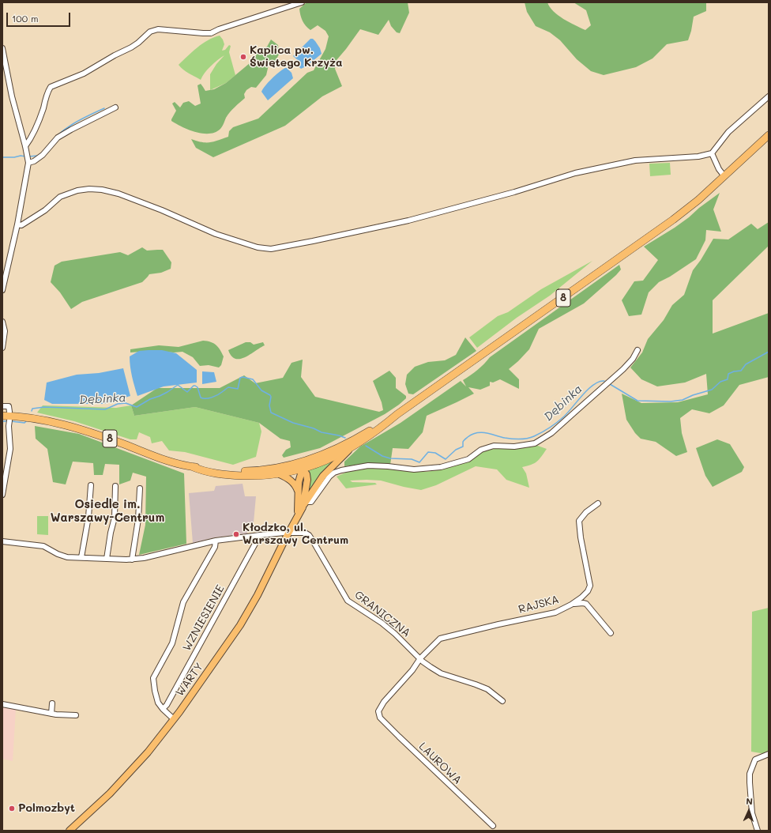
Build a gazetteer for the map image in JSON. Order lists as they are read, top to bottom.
{
  "streets": {
    "highway": ["8"],
    "main road": ["WARTY"],
    "street": [
      "RAJSKA",
      "GRANICZNA",
      "WZNIESIENIE",
      "LAUROWA"
    ]
  },
  "crossings": [
    ["8", "WARTY"],
    ["RAJSKA", "GRANICZNA"],
    ["RAJSKA", "LAUROWA"],
    ["GRANICZNA", "WARTY"]
  ],
  "districts": ["Osiedle im. Warszawy-Centrum"],
  "water": ["Dębinka"],
  "places": ["Kaplica pw. Świętego Krzyża", "Kłodzko, ul. Warszawy Centrum", "Polmozbyt"],
  "scale_bar": "100 m",
  "north": "top"
}
